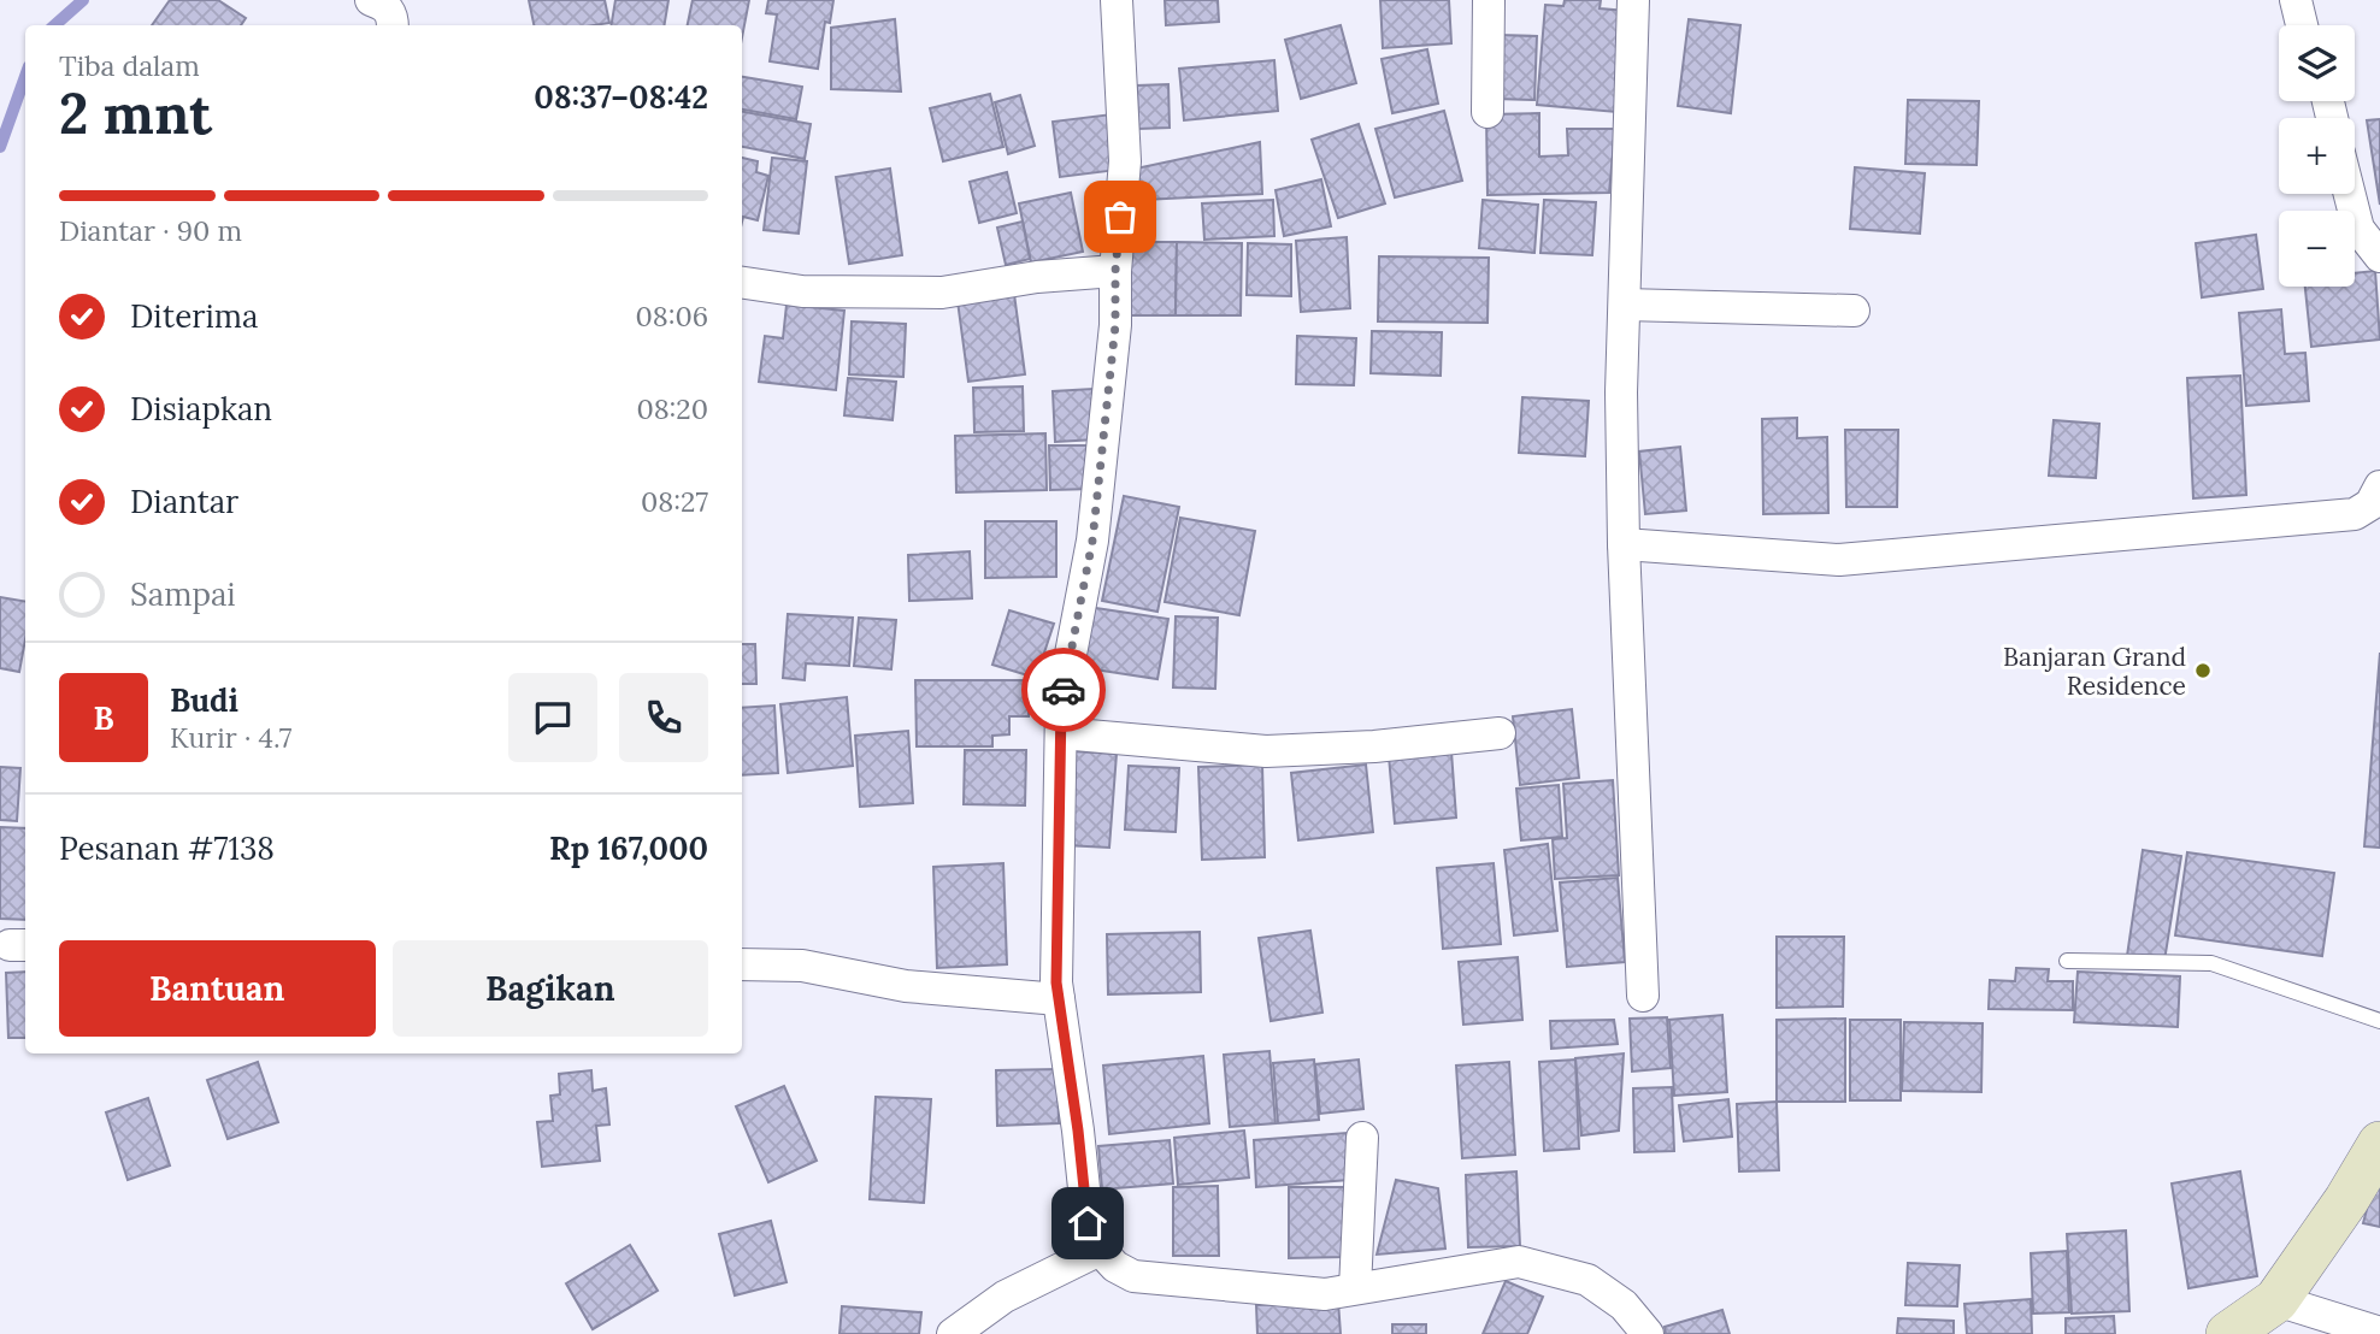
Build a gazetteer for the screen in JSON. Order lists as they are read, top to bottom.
{
  "places": ["Banjaran Grand Residence"],
  "page": {
    "map_buttons": ["+", "−"],
    "heading": ["2 mnt", "Tiba dalam", "08:37–08:42"],
    "panel": [
      "Budi",
      "Kurir · 4.7",
      "Pesanan #7138",
      "Rp 167,000"
    ],
    "bar": "Diantar · 90 m",
    "list": [
      ["Diterima", "08:06"],
      ["Disiapkan", "08:20"],
      ["Diantar", "08:27"],
      "Sampai"
    ],
    "round": "B",
    "buttons": ["Bantuan", "Bagikan"]
  }
}
